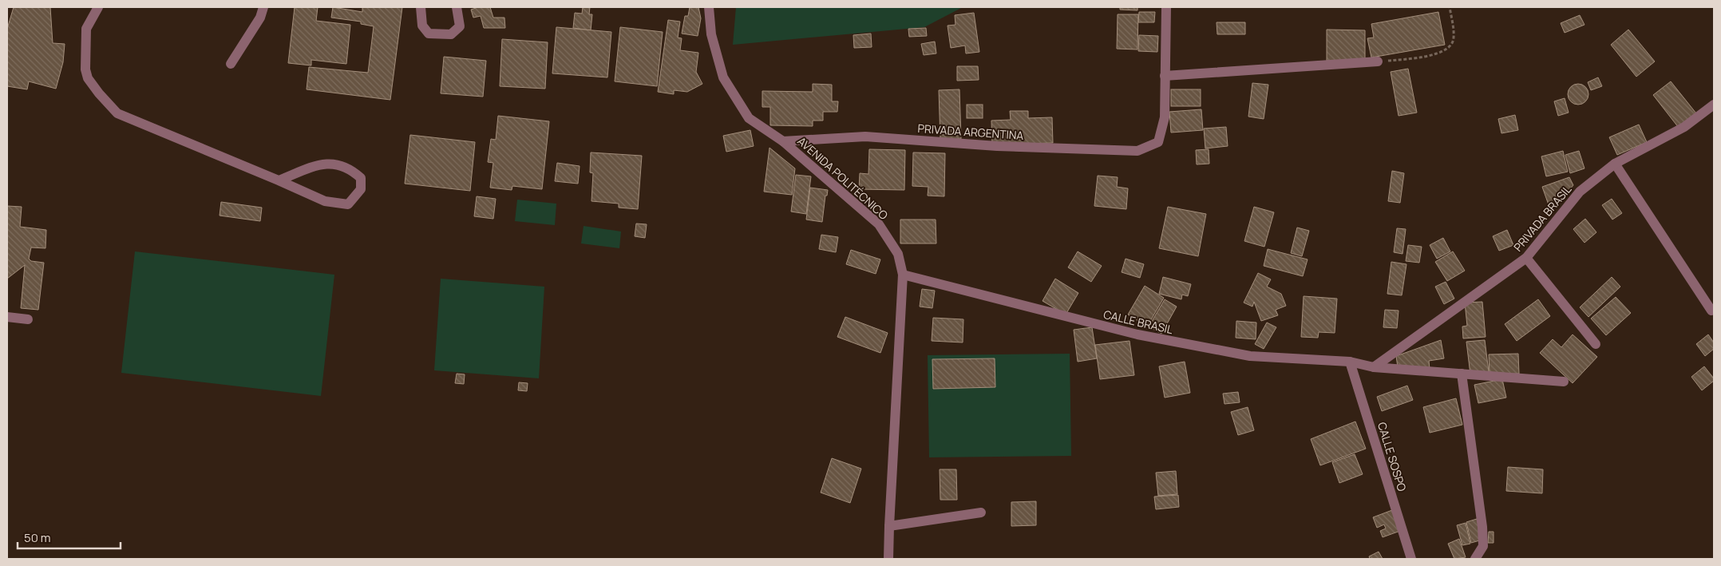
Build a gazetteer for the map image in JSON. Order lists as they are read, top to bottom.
{
  "streets": {
    "street": [
      "PRIVADA ARGENTINA",
      "AVENIDA POLITÉCNICO",
      "PRIVADA BRASIL",
      "CALLE BRASIL",
      "CALLE SOSPO"
    ]
  },
  "crossings": [
    ["PRIVADA ARGENTINA", "AVENIDA POLITÉCNICO"],
    ["AVENIDA POLITÉCNICO", "CALLE BRASIL"],
    ["PRIVADA BRASIL", "CALLE BRASIL"],
    ["CALLE BRASIL", "CALLE SOSPO"]
  ],
  "scale_bar": "50 m"
}
